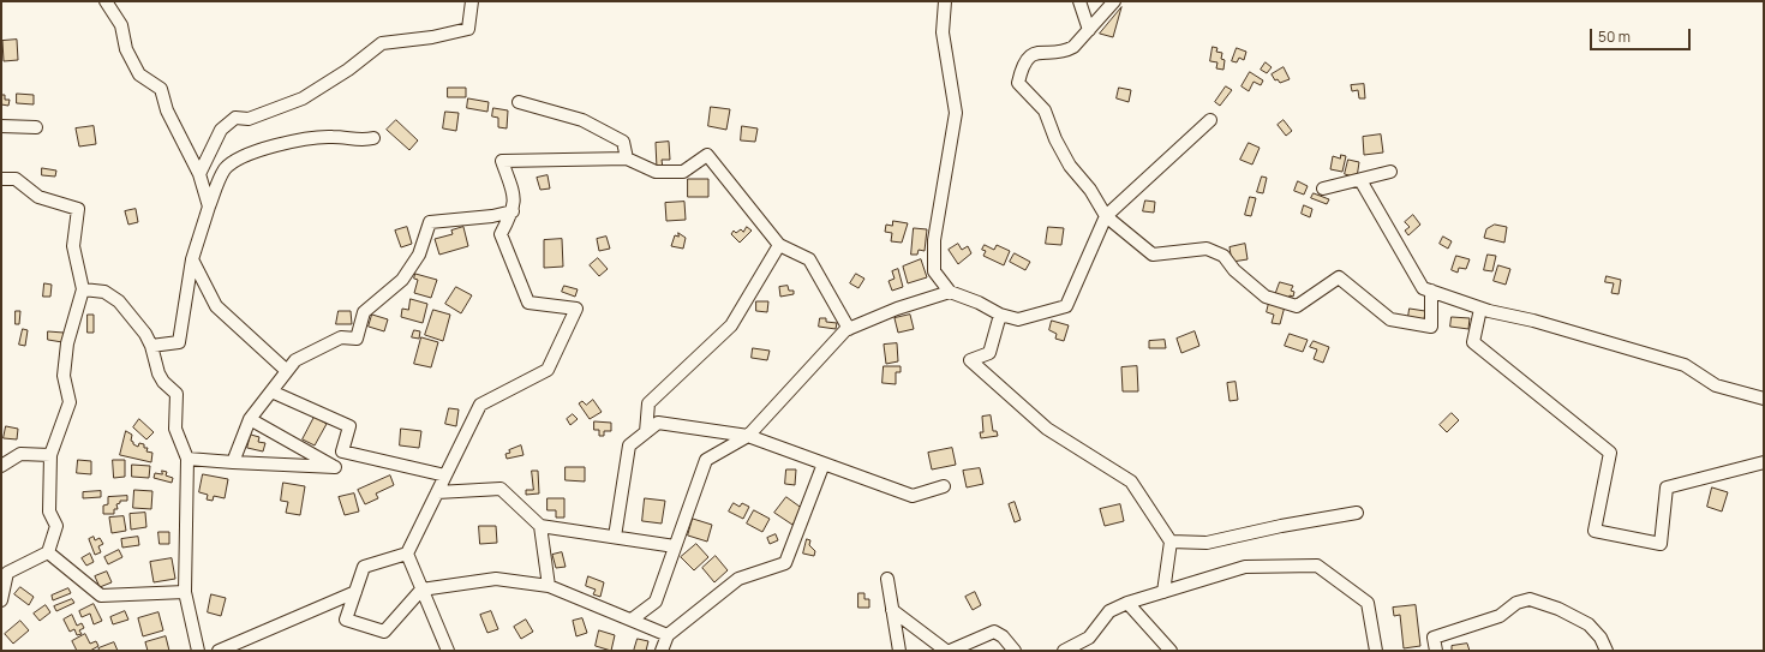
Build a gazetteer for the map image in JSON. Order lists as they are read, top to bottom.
{
  "scale_bar": "50 m"
}
